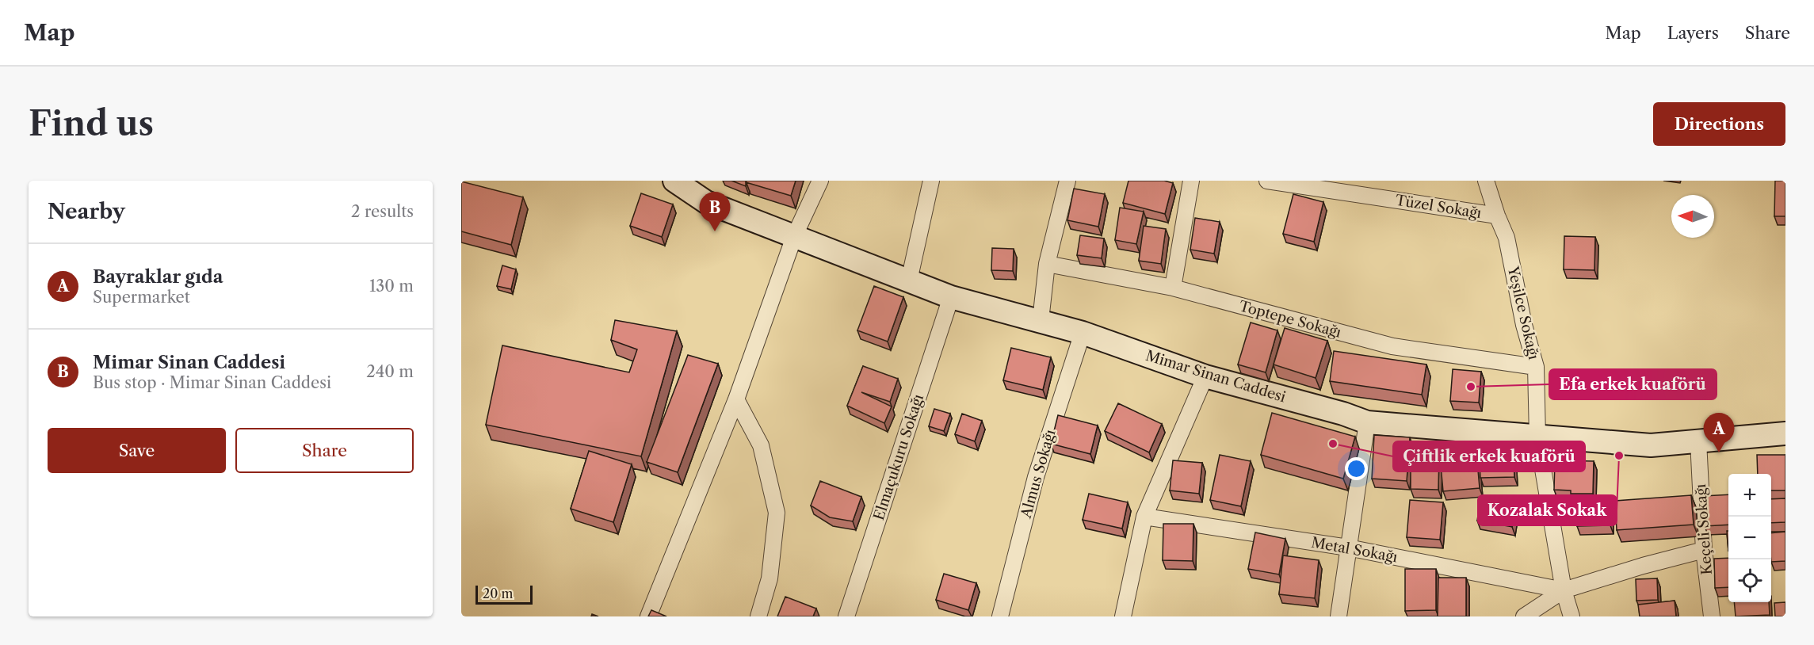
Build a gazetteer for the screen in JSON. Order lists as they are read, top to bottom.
{
  "streets": {
    "street": [
      "Tüzel Sokağı",
      "Yeşilce Sokağı",
      "Toptepe Sokağı",
      "Mimar Sinan Caddesi",
      "Elmaçukuru Sokağı",
      "Almus Sokağı",
      "Keçeli Sokağı",
      "Metal Sokağı"
    ]
  },
  "crossings": [
    ["Tüzel Sokağı", "Yeşilce Sokağı"],
    ["Yeşilce Sokağı", "Toptepe Sokağı"],
    ["Yeşilce Sokağı", "Mimar Sinan Caddesi"],
    ["Yeşilce Sokağı", "Metal Sokağı"],
    ["Mimar Sinan Caddesi", "Elmaçukuru Sokağı"],
    ["Mimar Sinan Caddesi", "Almus Sokağı"],
    ["Mimar Sinan Caddesi", "Keçeli Sokağı"]
  ],
  "places": ["Efa erkek kuaförü", "Çiftlik erkek kuaförü", "Kozalak Sokak"],
  "scale_bar": "20 m",
  "north": "left",
  "page": {
    "header": "Map",
    "nav": ["Map", "Layers", "Share"],
    "buttons": [
      "Directions",
      ["Save", "Share"]
    ],
    "title": "Find us",
    "heading": ["Nearby", "2 results"],
    "pins": ["B", "A"],
    "list": [
      {
        "mark": "A",
        "name": "Bayraklar gıda",
        "note": "Supermarket",
        "value": "130 m"
      },
      {
        "mark": "B",
        "name": "Mimar Sinan Caddesi",
        "note": "Bus stop · Mimar Sinan Caddesi",
        "value": "240 m"
      }
    ],
    "map_buttons": ["+", "−"],
    "scale": "20 m"
  }
}
